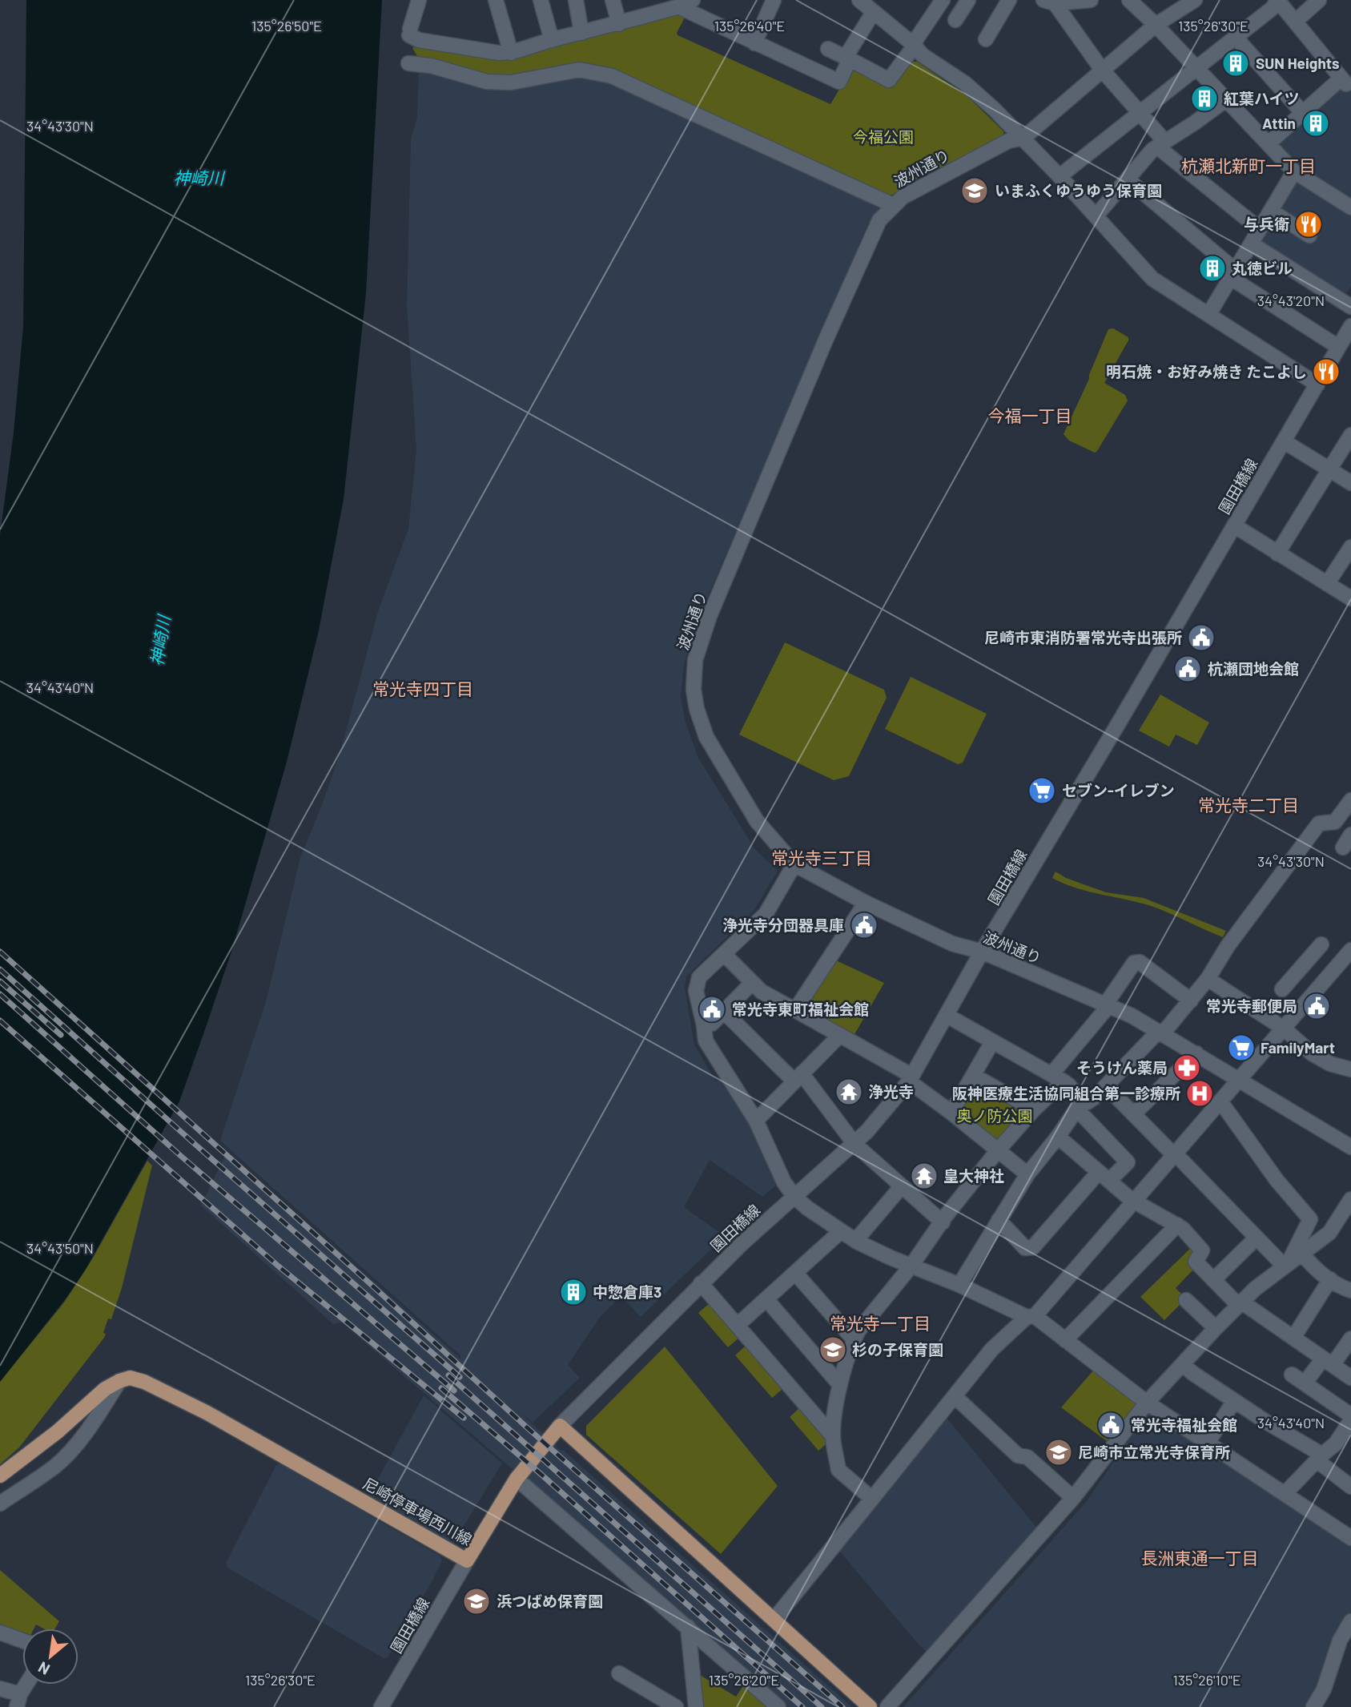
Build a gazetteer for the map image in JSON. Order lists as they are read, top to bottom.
{
  "streets": {
    "main road": ["尼崎停車場西川線"],
    "street": ["波州通り", "園田橋線"]
  },
  "crossings": [
    ["波州通り", "園田橋線"],
    ["園田橋線", "尼崎停車場西川線"]
  ],
  "districts": [
    "杭瀬北新町一丁目",
    "今福一丁目",
    "常光寺四丁目",
    "常光寺二丁目",
    "常光寺三丁目",
    "常光寺一丁目",
    "長洲東通一丁目"
  ],
  "water": ["神崎川"],
  "parks": ["今福公園", "奥ノ防公園"],
  "places": {
    "building": [
      "SUN Heights",
      "紅葉ハイツ",
      "Attin",
      "丸徳ビル",
      "中惣倉庫3"
    ],
    "school or university": [
      "いまふくゆうゆう保育園",
      "杉の子保育園",
      "尼崎市立常光寺保育所",
      "浜つばめ保育園"
    ],
    "restaurant": ["与兵衛", "明石焼・お好み焼き たこよし"],
    "public building": [
      "尼崎市東消防署常光寺出張所",
      "杭瀬団地会館",
      "浄光寺分団器具庫",
      "常光寺郵便局",
      "常光寺東町福祉会館",
      "常光寺福祉会館"
    ],
    "supermarket": ["セブン-イレブン", "FamilyMart"],
    "pharmacy": ["そうけん薬局"],
    "temple": ["浄光寺", "皇大神社"],
    "hospital": ["阪神医療生活協同組合第一診療所"]
  },
  "north": "bottom left",
  "coordinates": [
    "135°26'50\"E",
    "135°26'40\"E",
    "135°26'30\"E",
    "34°43'30\"N",
    "34°43'20\"N",
    "34°43'40\"N",
    "34°43'50\"N",
    "135°26'20\"E",
    "135°26'10\"E"
  ]
}
